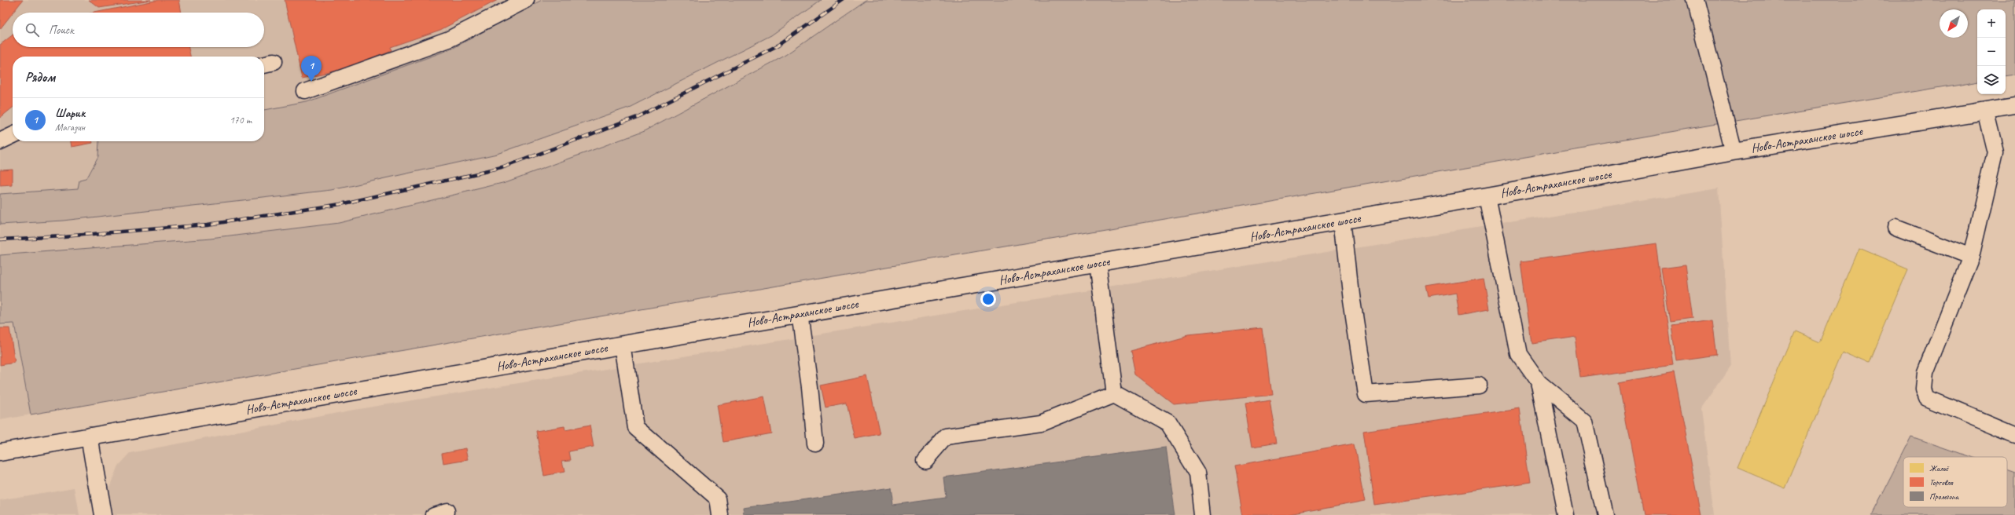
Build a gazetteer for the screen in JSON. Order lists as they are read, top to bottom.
{
  "streets": {
    "main road": ["Ново-Астраханское шоссе"]
  },
  "legend": ["Жильё", "Торговля", "Промзона"],
  "north": "bottom left",
  "page": {
    "map_buttons": ["+", "−"],
    "search": "Поиск",
    "pins": "1",
    "heading": "Рядом",
    "list": [
      {
        "mark": "1",
        "name": "Шарик",
        "note": "Магазин",
        "value": "170 m"
      }
    ]
  }
}
